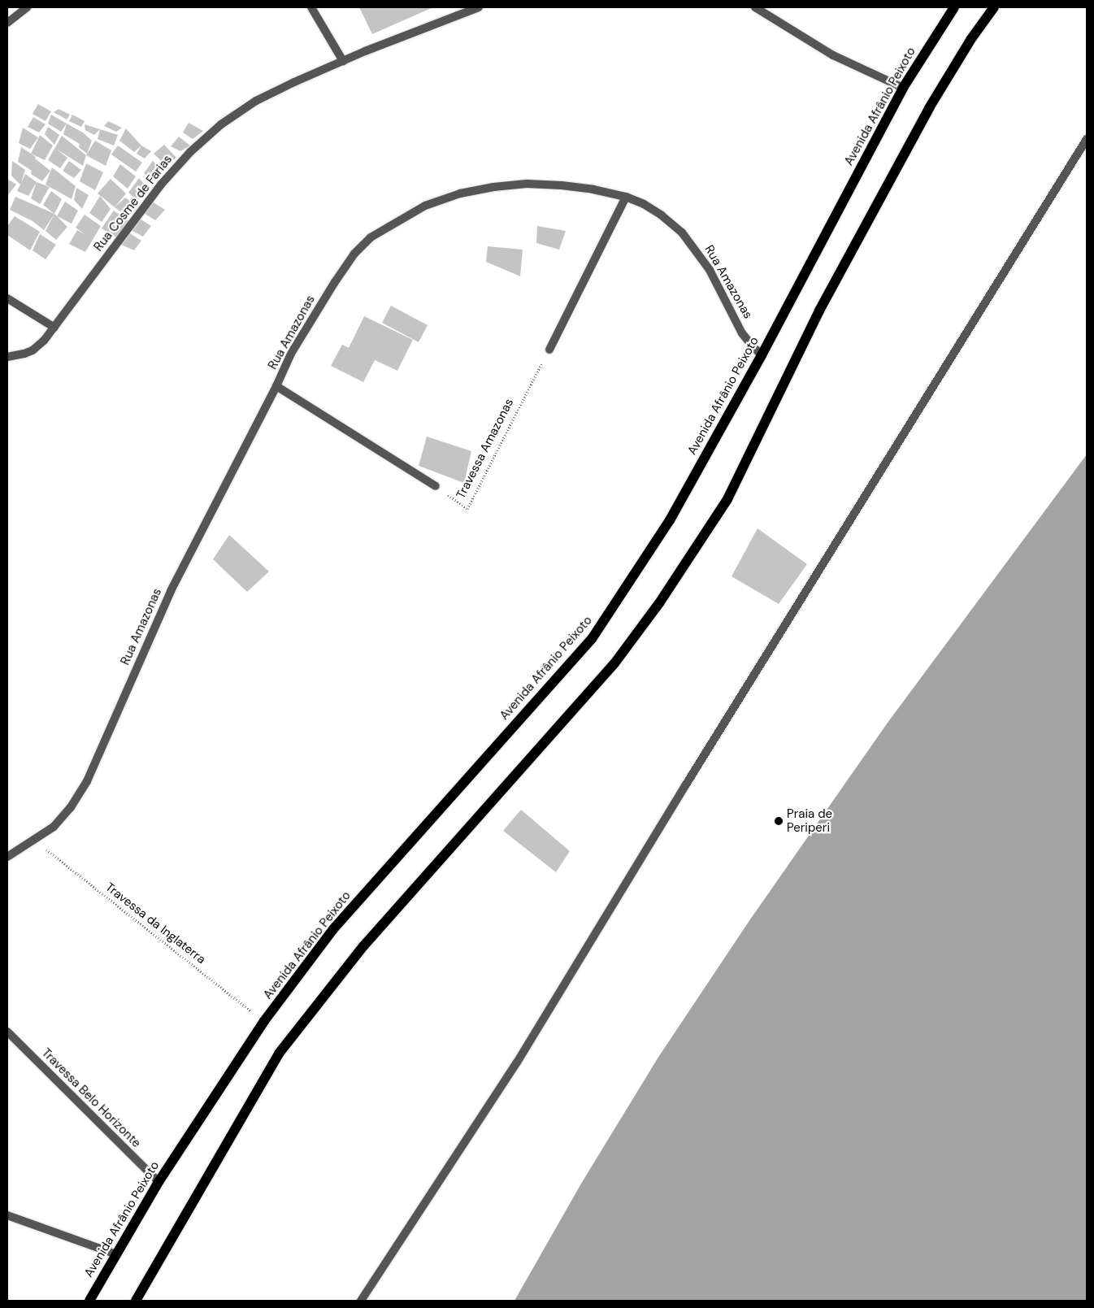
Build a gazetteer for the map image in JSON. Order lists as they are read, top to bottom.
{
  "streets": {
    "main road": ["Avenida Afrânio Peixoto"],
    "street": ["Rua Cosme de Farias", "Rua Amazonas", "Travessa Belo Horizonte"],
    "path": ["Travessa Amazonas", "Travessa da Inglaterra"]
  },
  "crossings": [
    ["Avenida Afrânio Peixoto", "Rua Amazonas"],
    ["Avenida Afrânio Peixoto", "Travessa da Inglaterra"],
    ["Avenida Afrânio Peixoto", "Travessa Belo Horizonte"],
    ["Rua Amazonas", "Travessa da Inglaterra"]
  ],
  "places": ["Praia de Periperi"]
}
